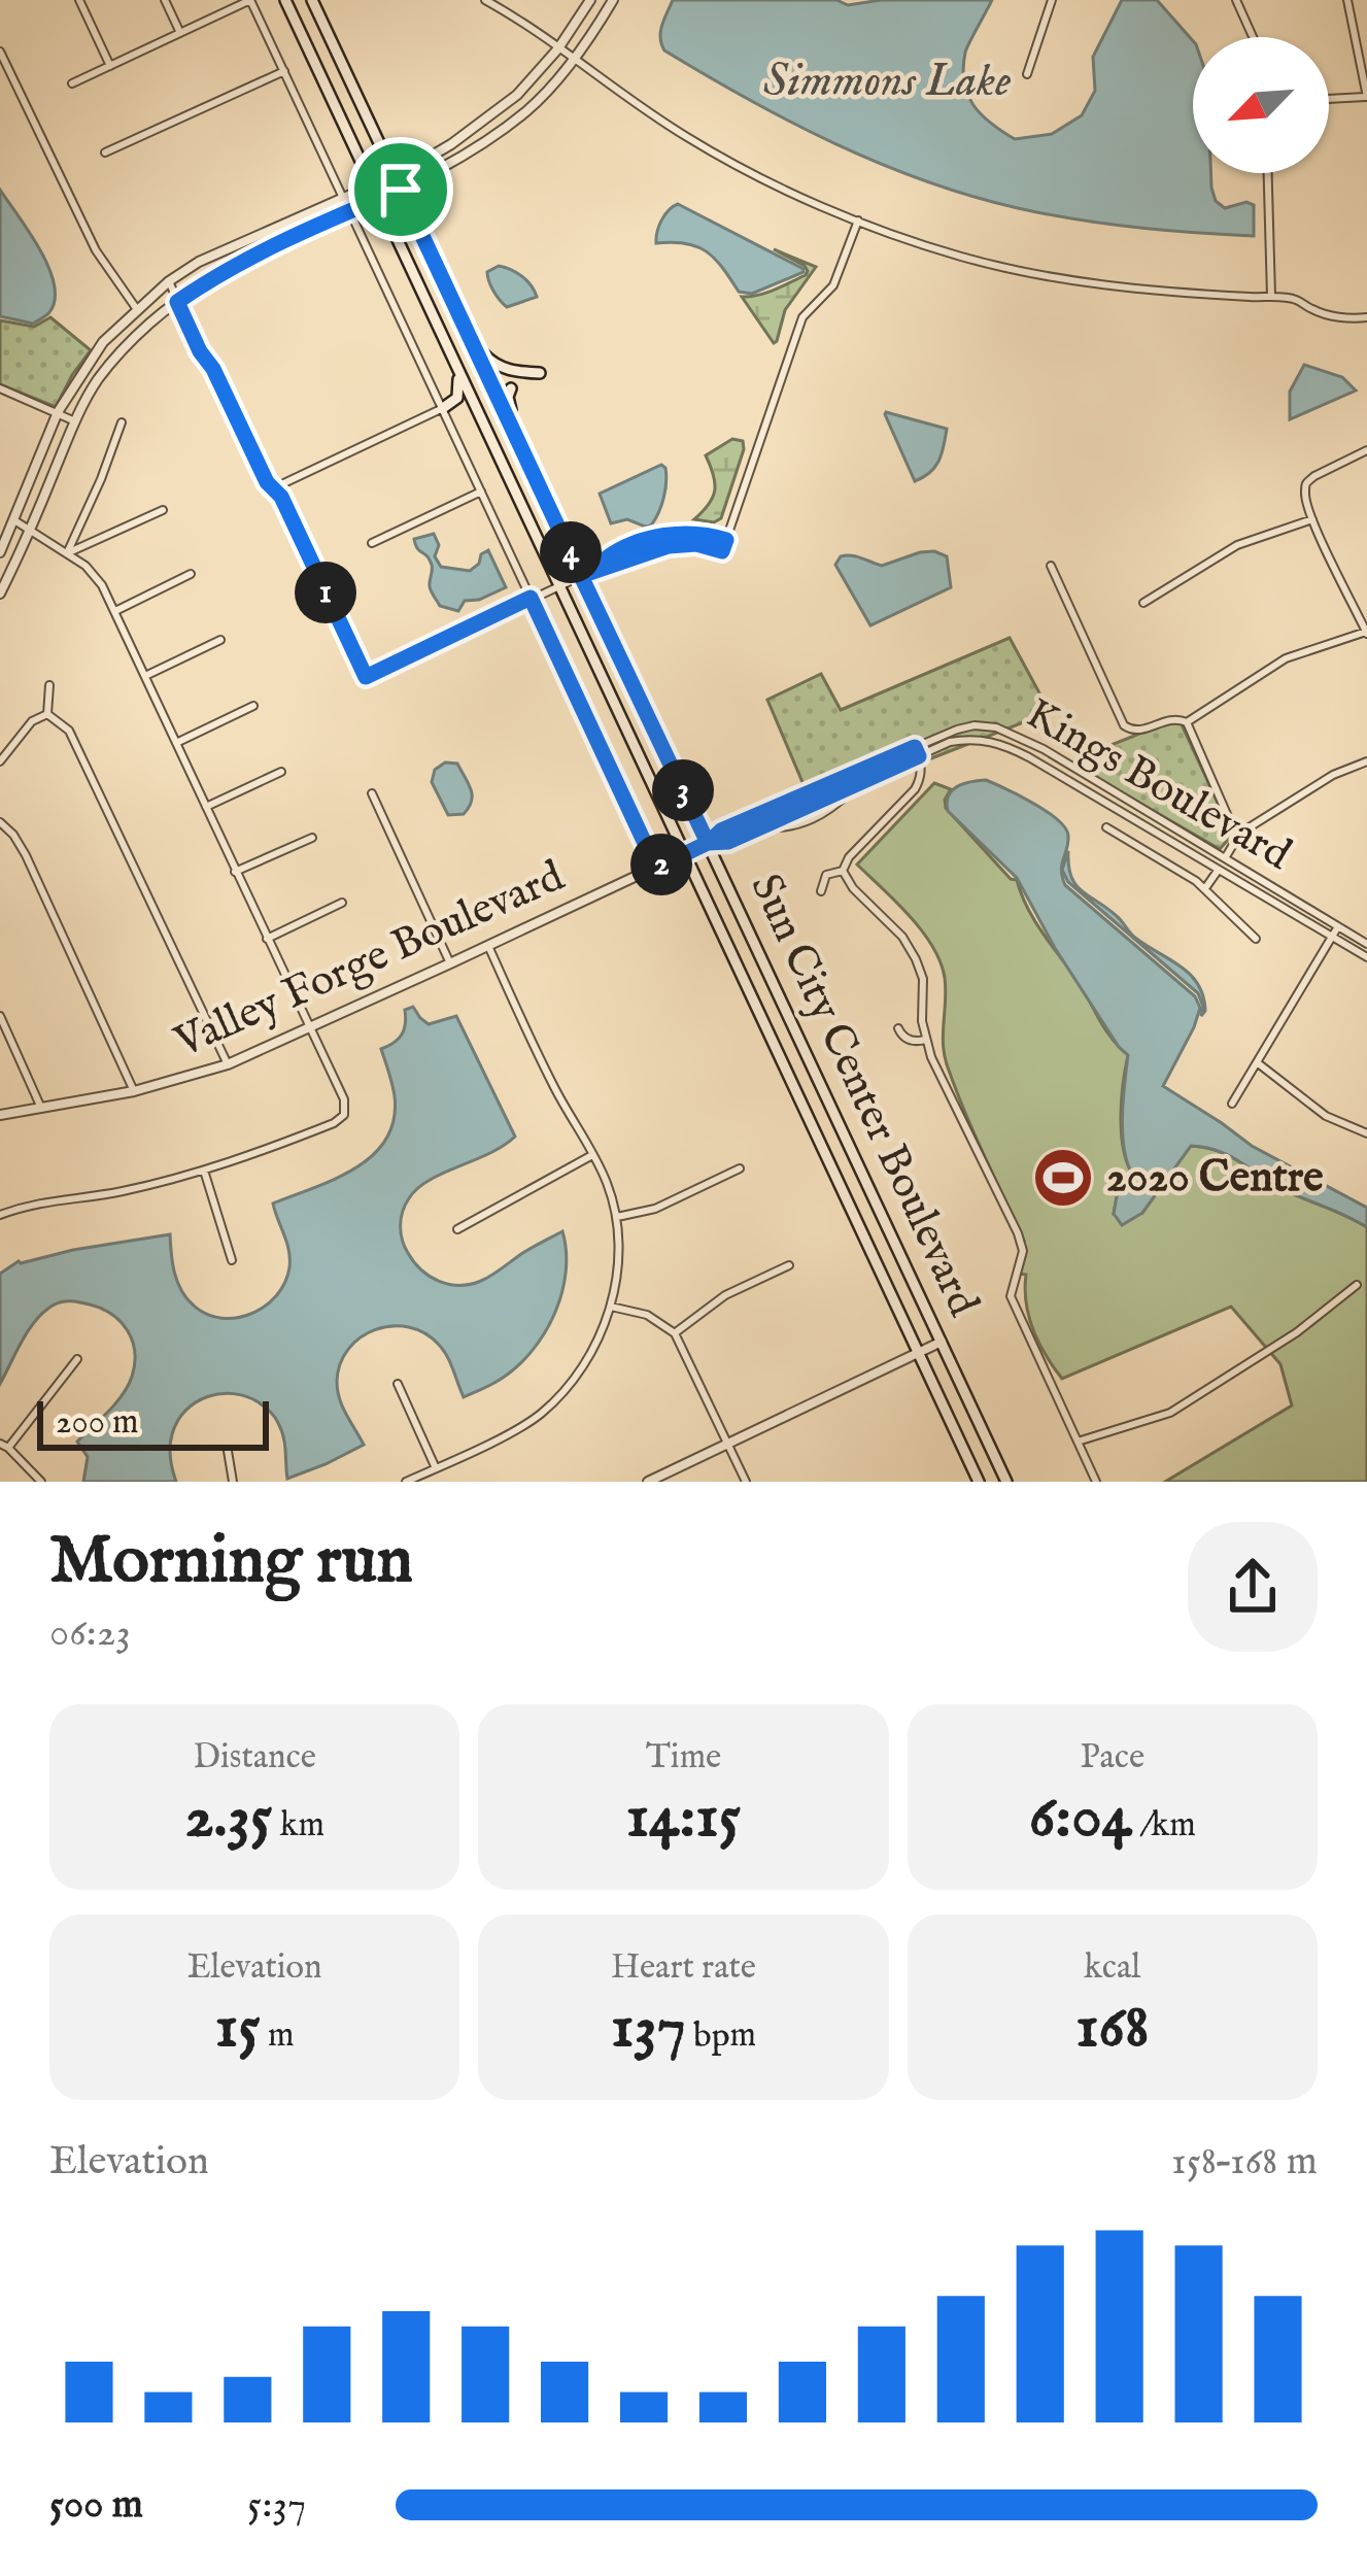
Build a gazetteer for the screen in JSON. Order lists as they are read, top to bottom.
{
  "streets": {
    "main road": ["Sun City Center Boulevard"],
    "street": ["Kings Boulevard", "Valley Forge Boulevard"]
  },
  "crossings": [
    ["Kings Boulevard", "Valley Forge Boulevard"],
    ["Kings Boulevard", "Sun City Center Boulevard"],
    ["Valley Forge Boulevard", "Sun City Center Boulevard"]
  ],
  "water": ["Simmons Lake"],
  "places": {
    "sports": ["2020 Centre"]
  },
  "scale_bar": "200 m",
  "north": "bottom left",
  "page": {
    "pins": [
      "4",
      "1",
      "3",
      "2"
    ],
    "scale": "200 m",
    "heading": ["Morning run", "06:23"],
    "stats": [
      ["Distance", "2.35 km"],
      ["Time", "14:15"],
      ["Pace", "6:04 /km"],
      ["Elevation", "15 m"],
      ["Heart rate", "137 bpm"],
      ["kcal", "168"]
    ],
    "chart": ["Elevation", "158–168 m"],
    "list": [
      {
        "name": "500 m",
        "note": "5:37"
      }
    ]
  }
}
